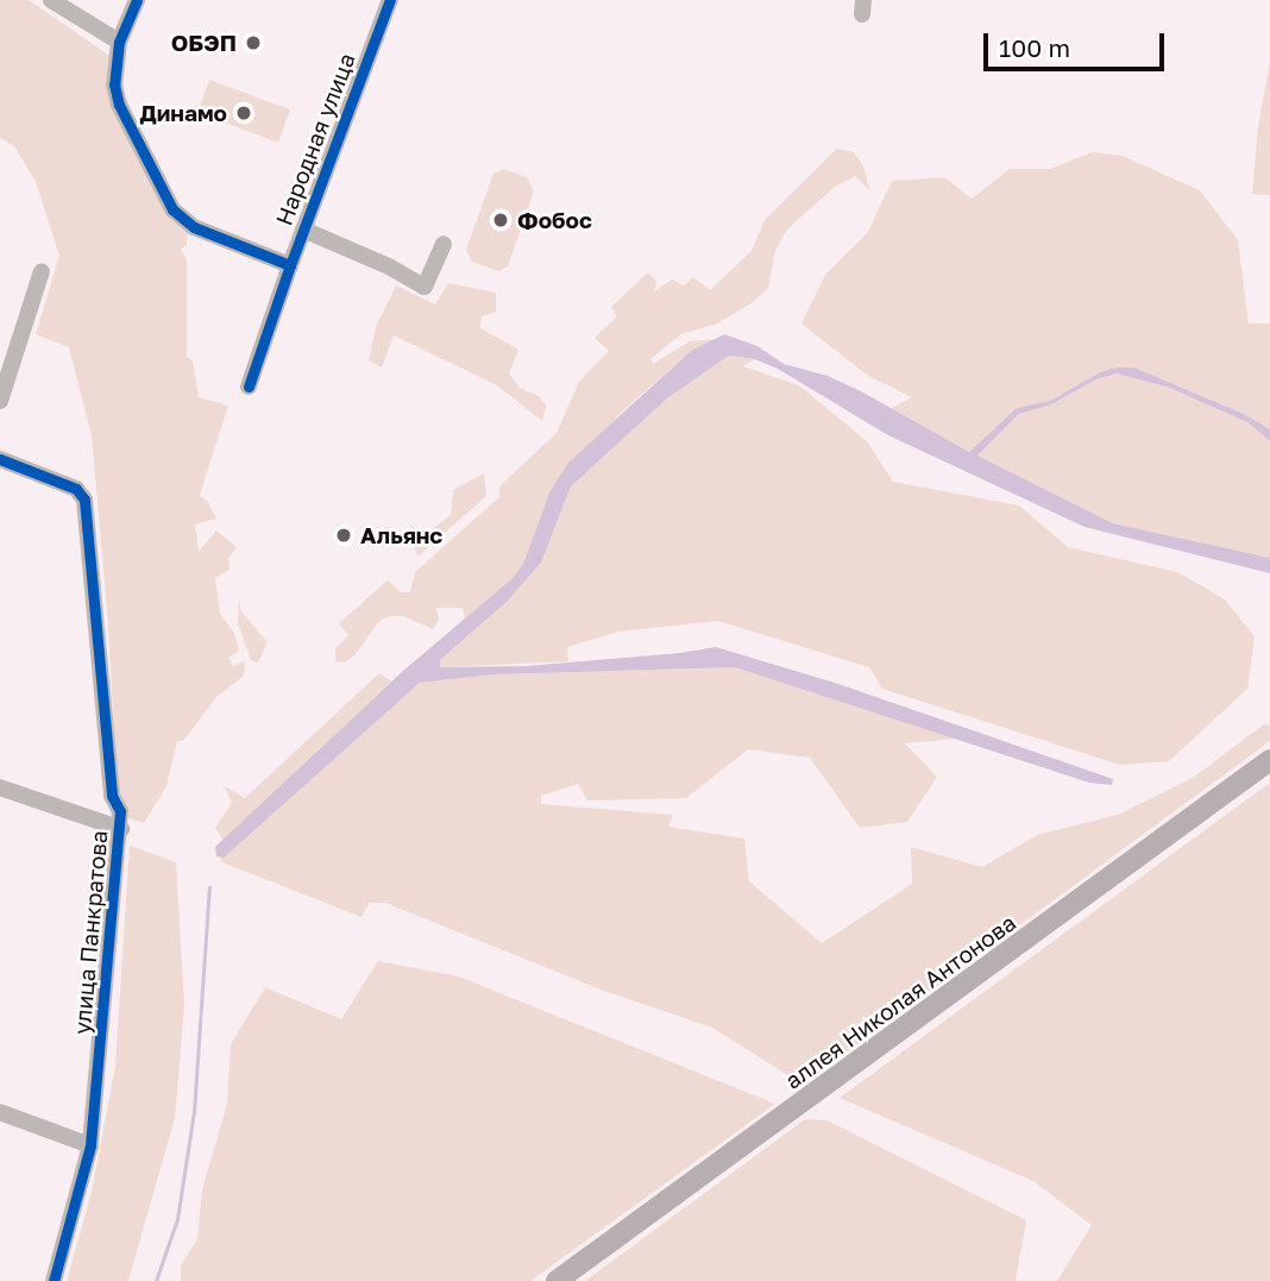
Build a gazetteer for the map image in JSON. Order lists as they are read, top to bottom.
{
  "streets": {
    "main road": ["аллея Николая Антонова"],
    "street": ["Народная улица", "улица Панкратова"]
  },
  "places": [
    "ОБЭП",
    "Динамо",
    "Фобос",
    "Альянс"
  ],
  "scale_bar": "100 m"
}
